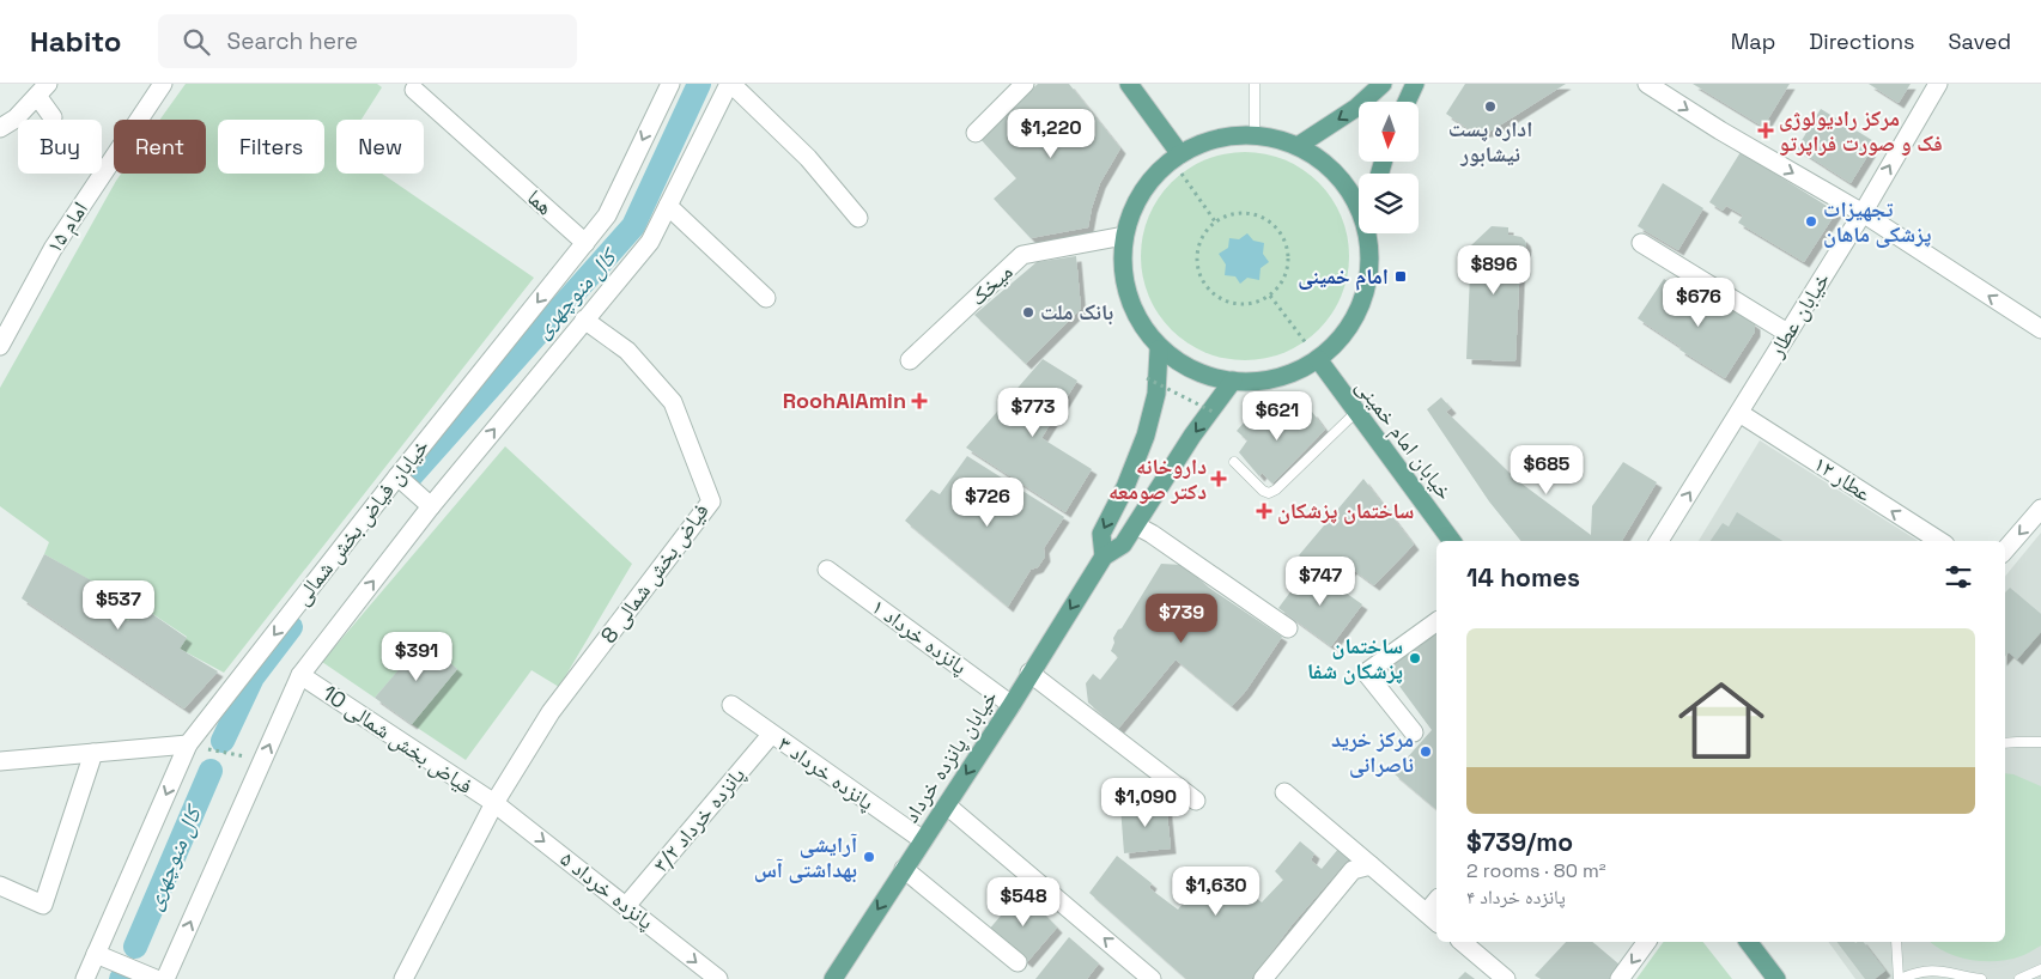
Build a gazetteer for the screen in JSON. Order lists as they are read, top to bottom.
{
  "streets": {
    "main road": ["خیابان امام خمینی", "خیابان پانزده خرداد"],
    "street": [
      "هما",
      "امام ۱۵",
      "میخک",
      "خیابان عطار",
      "عطار ۱۲",
      "خیابان فیاض بخش شمالی",
      "فیاض بخش شمالی 8",
      "پانزده خرداد ۱",
      "فیاض بخش شمالی 10",
      "پانزده خرداد ۳",
      "پانزده خرداد ۳/۲",
      "پانزده خرداد ۵"
    ]
  },
  "crossings": [
    ["هما", "خیابان فیاض بخش شمالی"],
    ["خیابان عطار", "عطار ۱۲"],
    ["فیاض بخش شمالی 8", "فیاض بخش شمالی 10"],
    ["فیاض بخش شمالی 8", "پانزده خرداد ۵"],
    ["پانزده خرداد ۱", "خیابان پانزده خرداد"],
    ["فیاض بخش شمالی 10", "پانزده خرداد ۵"],
    ["خیابان پانزده خرداد", "پانزده خرداد ۳"],
    ["پانزده خرداد ۳", "پانزده خرداد ۳/۲"],
    ["پانزده خرداد ۳/۲", "پانزده خرداد ۵"]
  ],
  "one_way": ["خیابان عطار", "عطار ۱۲", "پانزده خرداد ۵"],
  "water": ["کال منوچهری"],
  "places": {
    "other": [
      "اداره پست نیشابور",
      "تجهیزات پزشکی ماهان",
      "بانک ملت",
      "ساختمان پزشکان شفا",
      "مرکز خرید ناصرانی",
      "آرایشی بهداشتی آس"
    ],
    "health": [
      "مرکز رادیولوژی فک و صورت فراپرتو",
      "RoohAlAmin",
      "داروخانه دکتر صومعه",
      "ساختمان پزشکان"
    ],
    "transit": ["امام خمینی"]
  },
  "north": "bottom",
  "page": {
    "header": "Habito",
    "search": "Search here",
    "nav": ["Map", "Directions", "Saved"],
    "price": [
      "$1,220",
      "$896",
      "$676",
      "$773",
      "$621",
      "$685",
      "$726",
      "$747",
      "$537",
      "$739",
      "$391",
      "$1,090",
      "$1,630",
      "$548"
    ],
    "chip": [
      "Buy",
      "Rent",
      "Filters",
      "New"
    ],
    "heading": "14 homes",
    "list": [
      {
        "name": "$739/mo",
        "note": "2 rooms · 80 m² · پانزده خرداد ۴"
      }
    ]
  }
}
